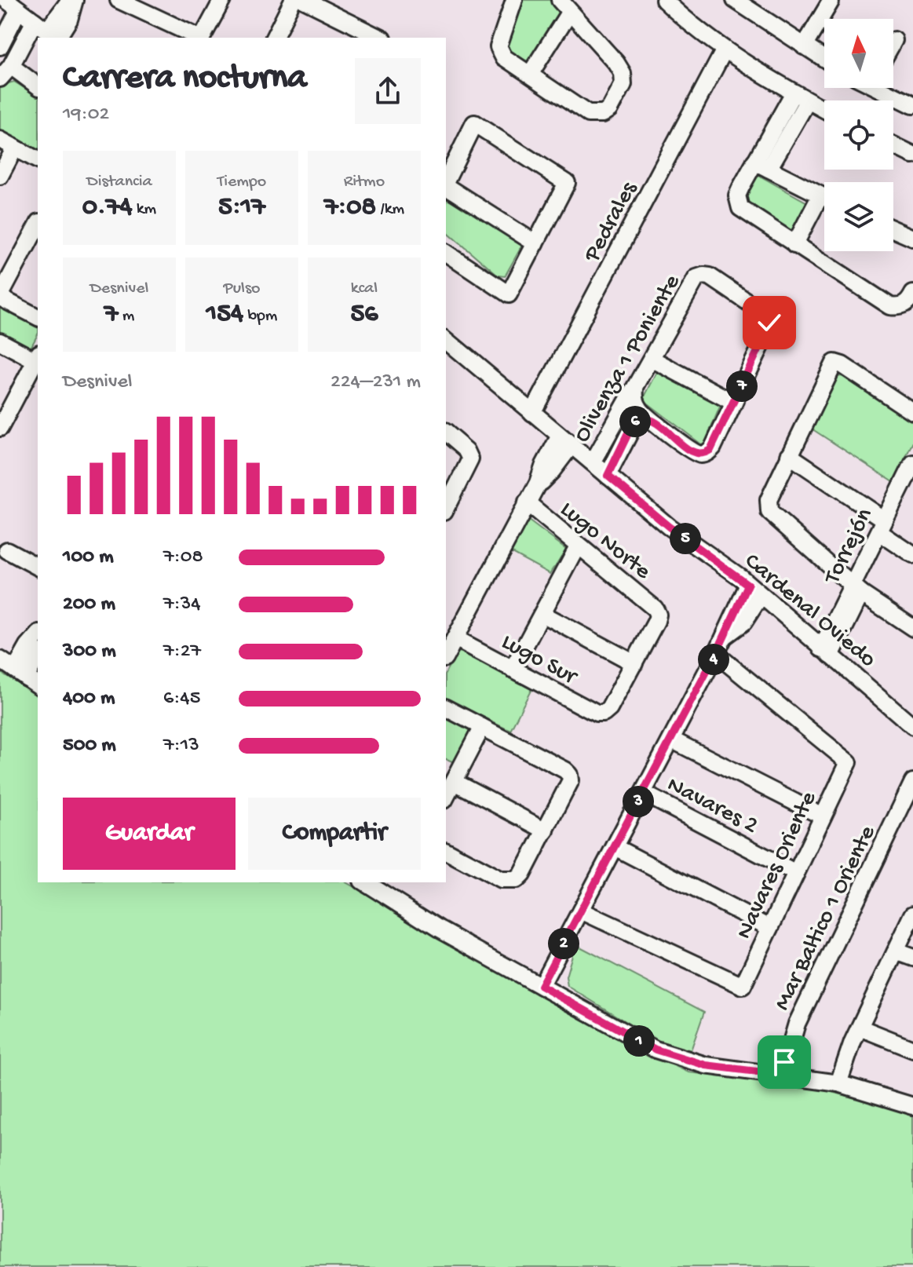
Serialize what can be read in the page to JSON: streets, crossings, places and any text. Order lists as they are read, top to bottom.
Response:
{
  "streets": {
    "street": [
      "Pedrales",
      "Olivenza 1 Poniente",
      "Lugo Norte",
      "Torrejón",
      "Cardenal Oviedo",
      "Lugo Sur",
      "Navares 2",
      "Navares Oriente",
      "Mar Baltico 1 Oriente"
    ]
  },
  "crossings": [
    ["Pedrales", "Cardenal Oviedo"],
    ["Olivenza 1 Poniente", "Cardenal Oviedo"],
    ["Lugo Norte", "Lugo Sur"],
    ["Torrejón", "Cardenal Oviedo"],
    ["Navares 2", "Navares Oriente"]
  ],
  "north": "top",
  "page": {
    "heading": ["Carrera nocturna", "19:02"],
    "stats": [
      ["Distancia", "0.74 km"],
      ["Tiempo", "5:17"],
      ["Ritmo", "7:08 /km"],
      ["Desnivel", "7 m"],
      ["Pulso", "154 bpm"],
      ["kcal", "56"]
    ],
    "chart": ["Desnivel", "224–231 m"],
    "pins": [
      "7",
      "6",
      "5",
      "4",
      "3",
      "2",
      "1"
    ],
    "list": [
      {
        "name": "100 m",
        "note": "7:08"
      },
      {
        "name": "200 m",
        "note": "7:34"
      },
      {
        "name": "300 m",
        "note": "7:27"
      },
      {
        "name": "400 m",
        "note": "6:45"
      },
      {
        "name": "500 m",
        "note": "7:13"
      }
    ],
    "buttons": ["Guardar", "Compartir"]
  }
}
